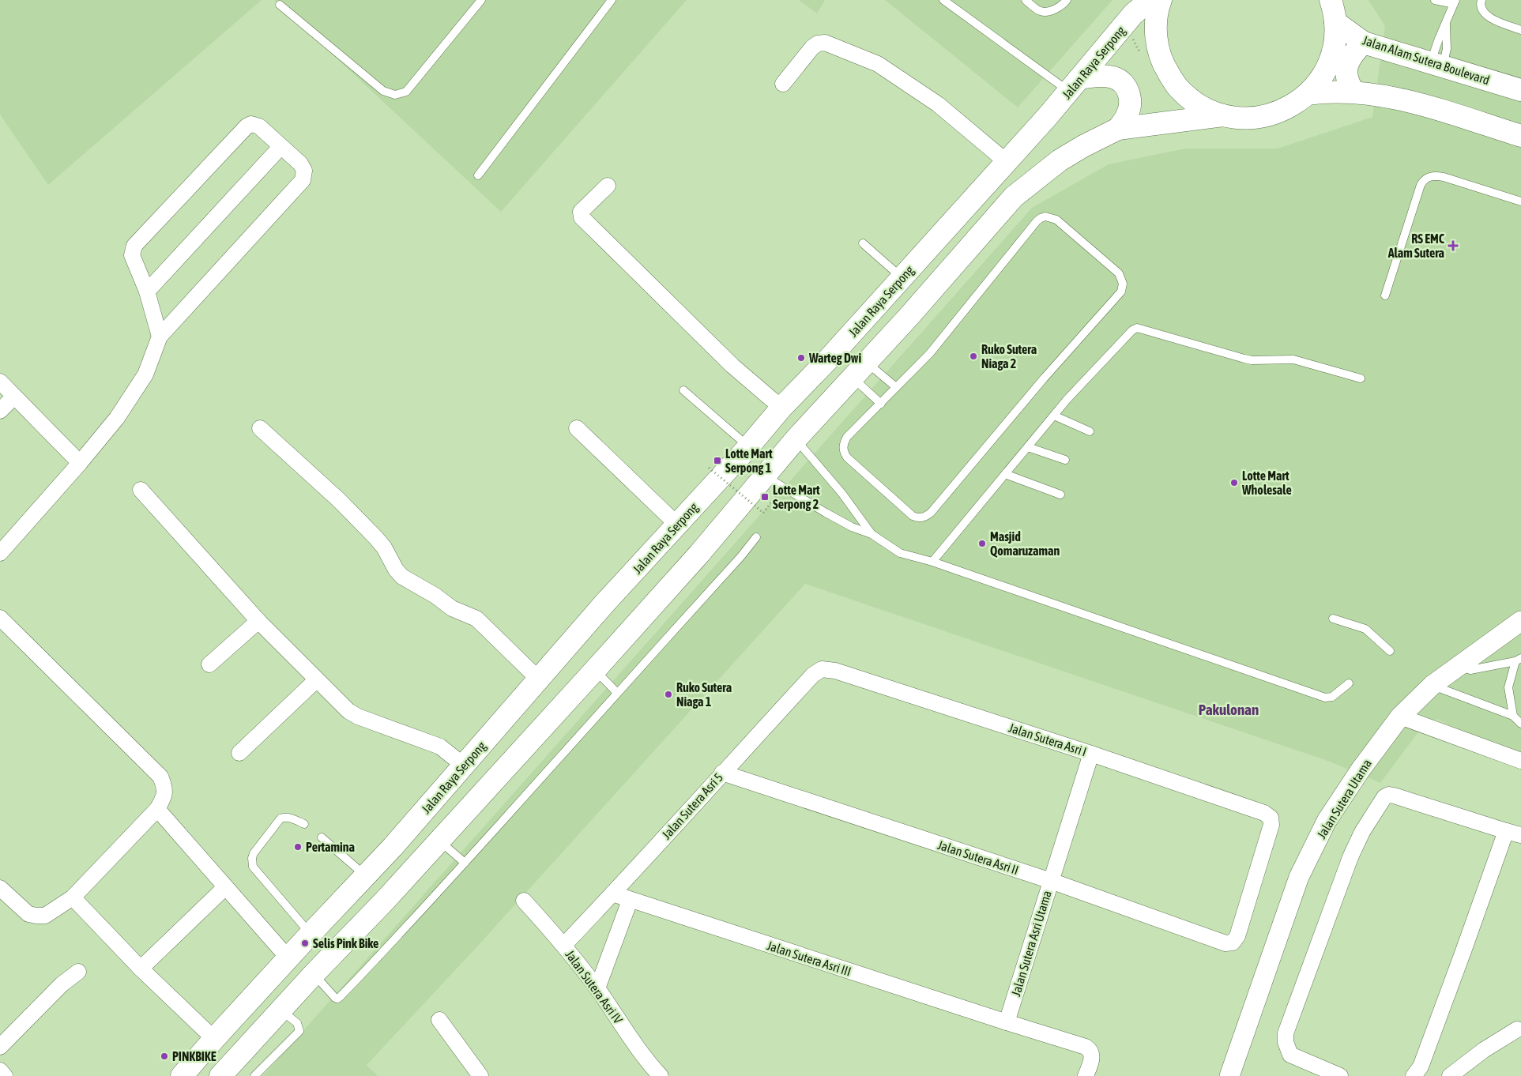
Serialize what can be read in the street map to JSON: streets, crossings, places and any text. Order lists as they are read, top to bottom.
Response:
{
  "streets": {
    "main road": ["Jalan Alam Sutera Boulevard", "Jalan Raya Serpong"],
    "street": [
      "Jalan Sutera Asri I",
      "Jalan Sutera Utama",
      "Jalan Sutera Asri 5",
      "Jalan Sutera Asri II",
      "Jalan Sutera Asri Utama",
      "Jalan Sutera Asri III",
      "Jalan Sutera Asri IV"
    ]
  },
  "crossings": [
    ["Jalan Sutera Asri I", "Jalan Sutera Asri 5"],
    ["Jalan Sutera Asri I", "Jalan Sutera Asri II"],
    ["Jalan Sutera Asri I", "Jalan Sutera Asri Utama"],
    ["Jalan Sutera Asri 5", "Jalan Sutera Asri II"],
    ["Jalan Sutera Asri 5", "Jalan Sutera Asri III"],
    ["Jalan Sutera Asri 5", "Jalan Sutera Asri IV"],
    ["Jalan Sutera Asri II", "Jalan Sutera Asri Utama"],
    ["Jalan Sutera Asri Utama", "Jalan Sutera Asri III"]
  ],
  "districts": ["Pakulonan"],
  "places": {
    "health": ["RS EMC Alam Sutera"],
    "other": [
      "Ruko Sutera Niaga 2",
      "Warteg Dwi",
      "Lotte Mart Wholesale",
      "Masjid Qomaruzaman",
      "Ruko Sutera Niaga 1",
      "Pertamina",
      "Selis Pink Bike",
      "PINKBIKE"
    ],
    "transit": ["Lotte Mart Serpong 1", "Lotte Mart Serpong 2"]
  }
}
